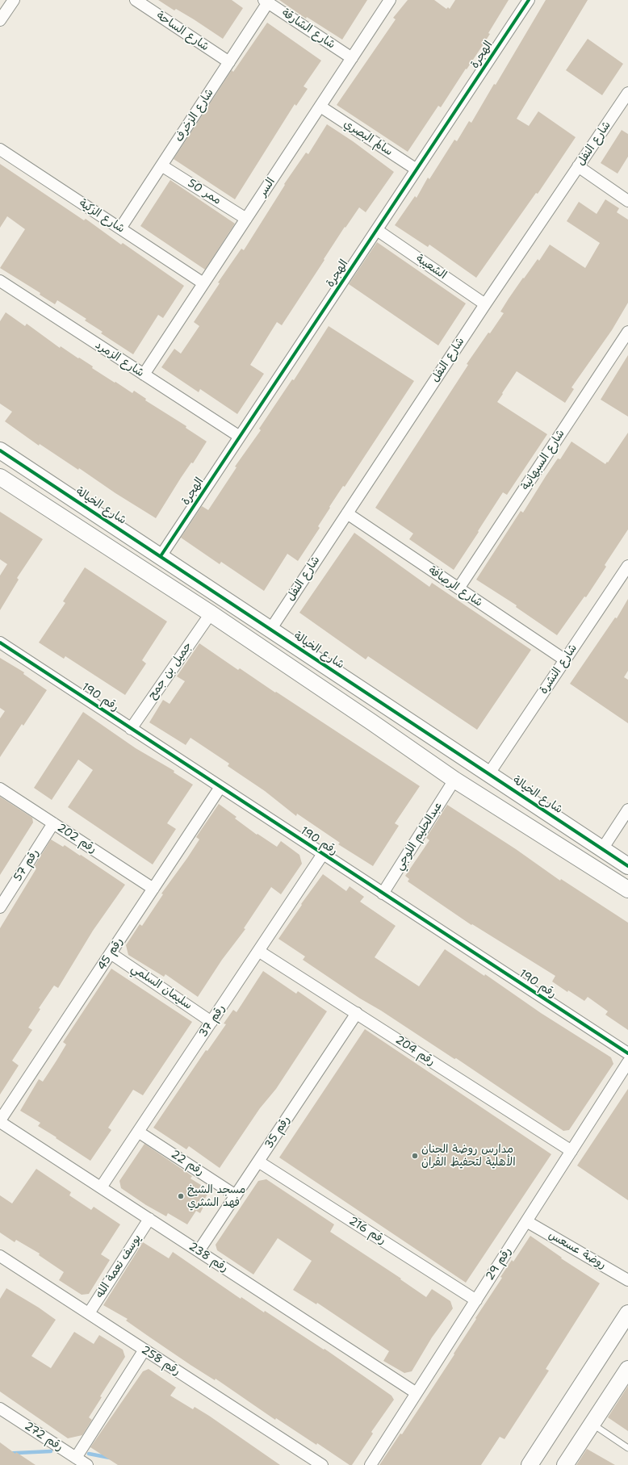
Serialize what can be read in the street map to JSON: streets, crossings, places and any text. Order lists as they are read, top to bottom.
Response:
{
  "streets": {
    "street": [
      "شارع الشارقة",
      "شارع الساحة",
      "الهجرة",
      "شارع الزخرف",
      "سالم البصري",
      "شارع النفل",
      "السر",
      "ممر 50",
      "شارع الزكية",
      "الشعيبة",
      "شارع الزمرد",
      "شارع السبهانية",
      "شارع الخيالة",
      "شارع الرصافة",
      "شارع النشرة",
      "جميل بن جمح",
      "رقم 190",
      "عبدالحليم اللوجي",
      "رقم 202",
      "رقم 57",
      "رقم 45",
      "سليمان السلمي",
      "رقم 37",
      "رقم 204",
      "رقم 35",
      "رقم 22",
      "رقم 216",
      "روضة عسعس",
      "رقم 238",
      "رقم 29",
      "يوسف نعمة الله",
      "رقم 258",
      "رقم 272"
    ]
  },
  "crossings": [
    ["شارع الشارقة", "شارع الزخرف"],
    ["شارع الشارقة", "السر"],
    ["شارع الساحة", "شارع الزخرف"],
    ["الهجرة", "سالم البصري"],
    ["الهجرة", "الشعيبة"],
    ["الهجرة", "شارع الزمرد"],
    ["الهجرة", "شارع الخيالة"],
    ["شارع الزخرف", "ممر 50"],
    ["شارع الزخرف", "شارع الزكية"],
    ["سالم البصري", "السر"],
    ["شارع النفل", "الشعيبة"],
    ["شارع النفل", "شارع الخيالة"],
    ["شارع النفل", "شارع الرصافة"],
    ["السر", "ممر 50"],
    ["السر", "شارع الزكية"],
    ["السر", "شارع الزمرد"],
    ["شارع السبهانية", "شارع الرصافة"],
    ["شارع الخيالة", "شارع النشرة"],
    ["شارع الرصافة", "شارع النشرة"],
    ["جميل بن جمح", "رقم 190"],
    ["رقم 190", "عبدالحليم اللوجي"],
    ["رقم 190", "رقم 45"],
    ["رقم 190", "رقم 37"],
    ["رقم 202", "رقم 57"],
    ["رقم 202", "رقم 45"],
    ["رقم 45", "سليمان السلمي"],
    ["رقم 45", "رقم 238"],
    ["سليمان السلمي", "رقم 37"],
    ["رقم 37", "رقم 204"],
    ["رقم 37", "رقم 22"],
    ["رقم 37", "رقم 238"],
    ["رقم 204", "رقم 35"],
    ["رقم 204", "رقم 29"],
    ["رقم 35", "رقم 22"],
    ["رقم 35", "رقم 216"],
    ["رقم 35", "رقم 238"],
    ["رقم 216", "رقم 29"],
    ["روضة عسعس", "رقم 29"],
    ["رقم 238", "رقم 29"],
    ["رقم 238", "يوسف نعمة الله"],
    ["يوسف نعمة الله", "رقم 258"]
  ],
  "places": ["مدارس روضة الجنان الأهلية لتحفيظ القران", "مسجد الشيخ فهد الشثري"]
}
